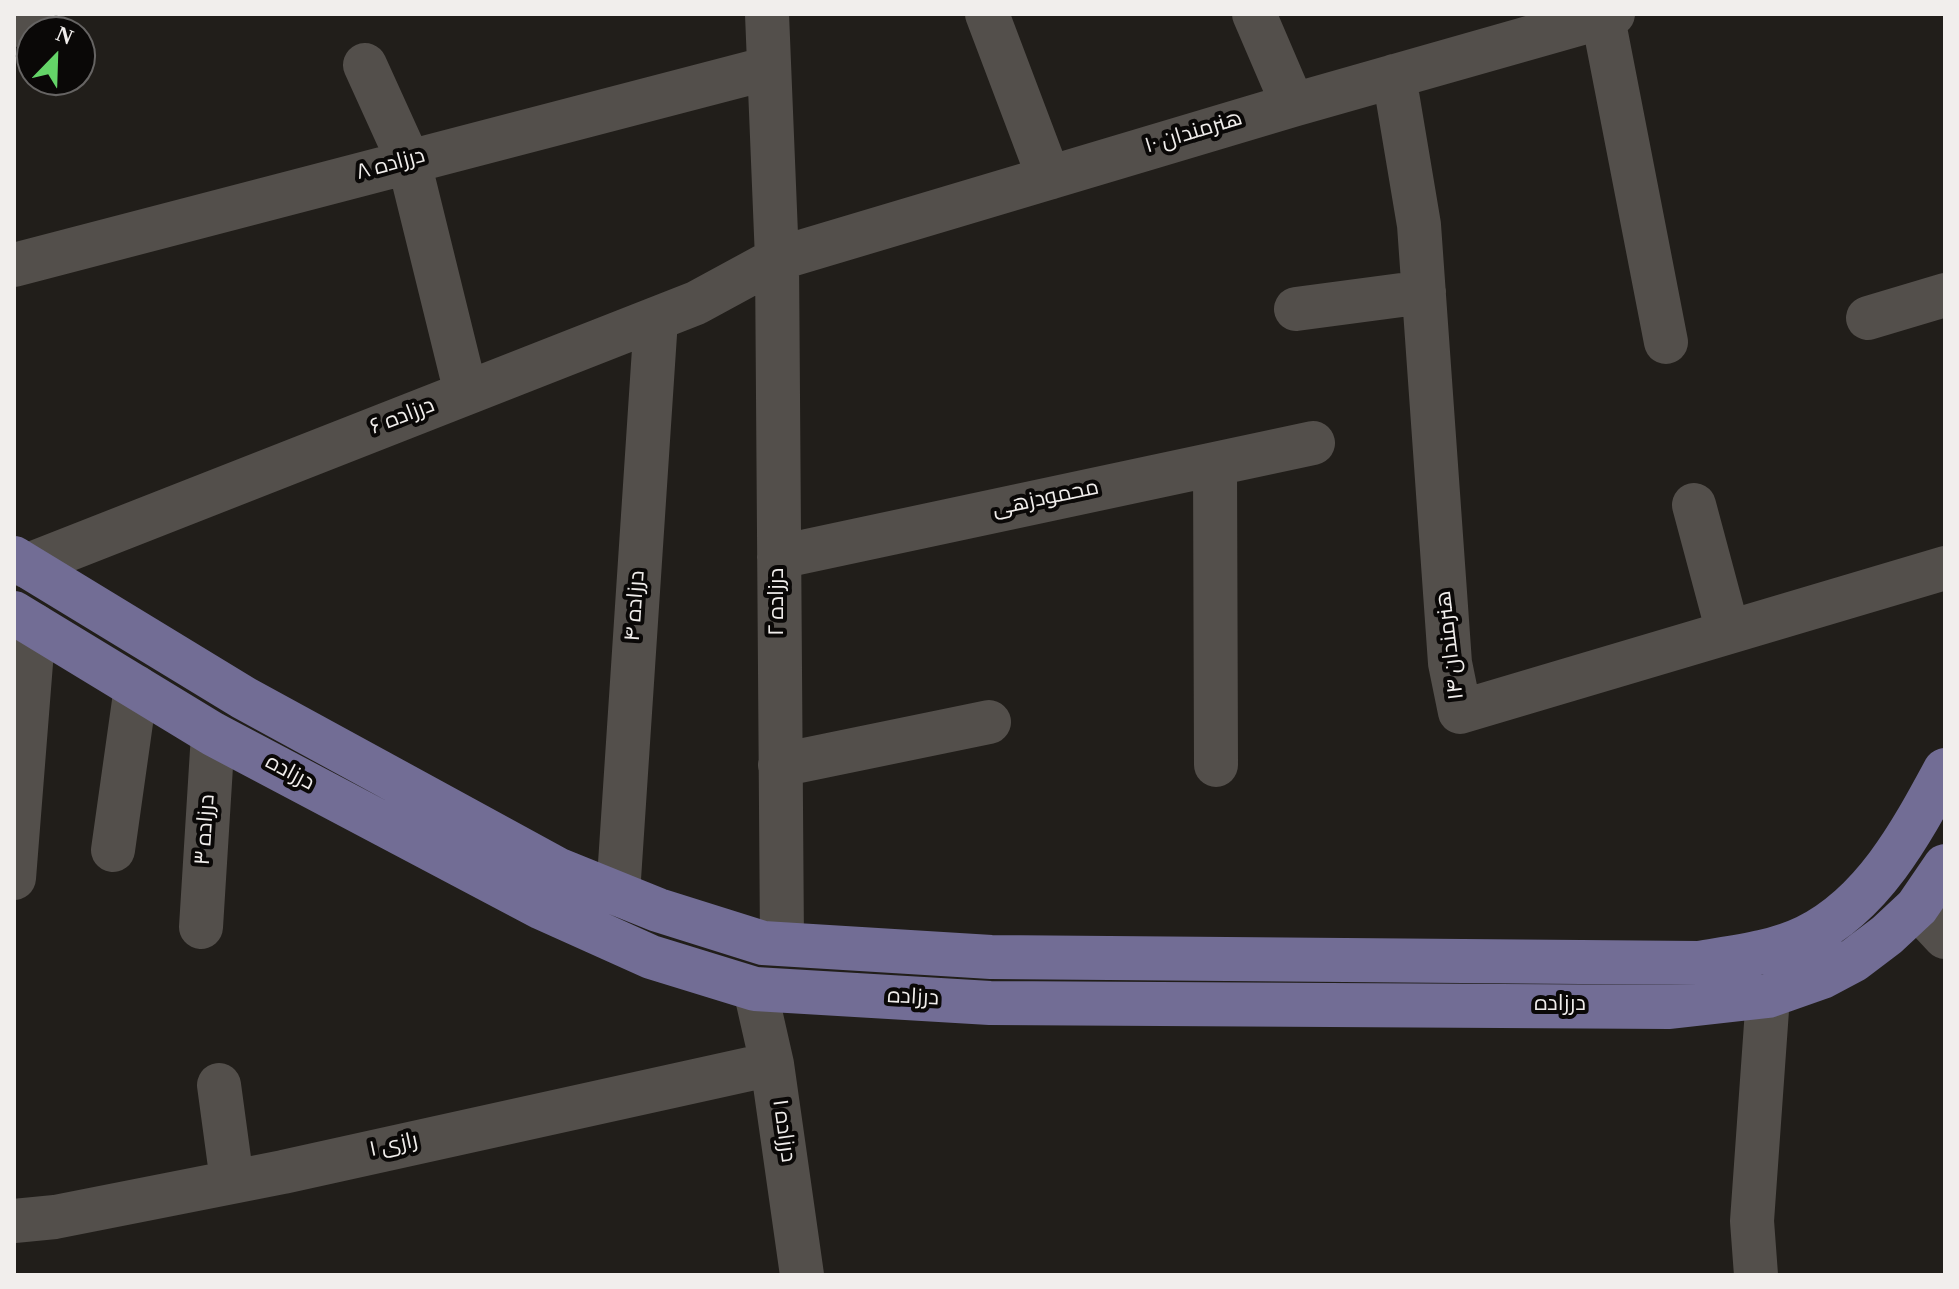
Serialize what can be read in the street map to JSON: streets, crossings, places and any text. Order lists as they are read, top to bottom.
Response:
{
  "streets": {
    "main road": ["درزاده"],
    "street": [
      "هنرمندان ۱۰",
      "درزاده ۸",
      "درزاده ۶",
      "محمودزهی",
      "درزاده ۲",
      "درزاده ۴",
      "هنرمندان ۱۴",
      "درزاده ۳",
      "درزاده ۱",
      "رازی ۱"
    ]
  },
  "crossings": [
    ["هنرمندان ۱۰", "درزاده ۶"],
    ["هنرمندان ۱۰", "درزاده ۲"],
    ["هنرمندان ۱۰", "هنرمندان ۱۴"],
    ["درزاده ۸", "درزاده ۲"],
    ["درزاده ۶", "درزاده ۲"],
    ["درزاده ۶", "درزاده ۴"],
    ["درزاده ۶", "درزاده"],
    ["محمودزهی", "درزاده ۲"],
    ["درزاده ۲", "درزاده"],
    ["درزاده ۴", "درزاده"],
    ["درزاده", "درزاده ۳"],
    ["درزاده", "درزاده ۱"],
    ["درزاده ۱", "رازی ۱"]
  ],
  "north": "top right"
}
